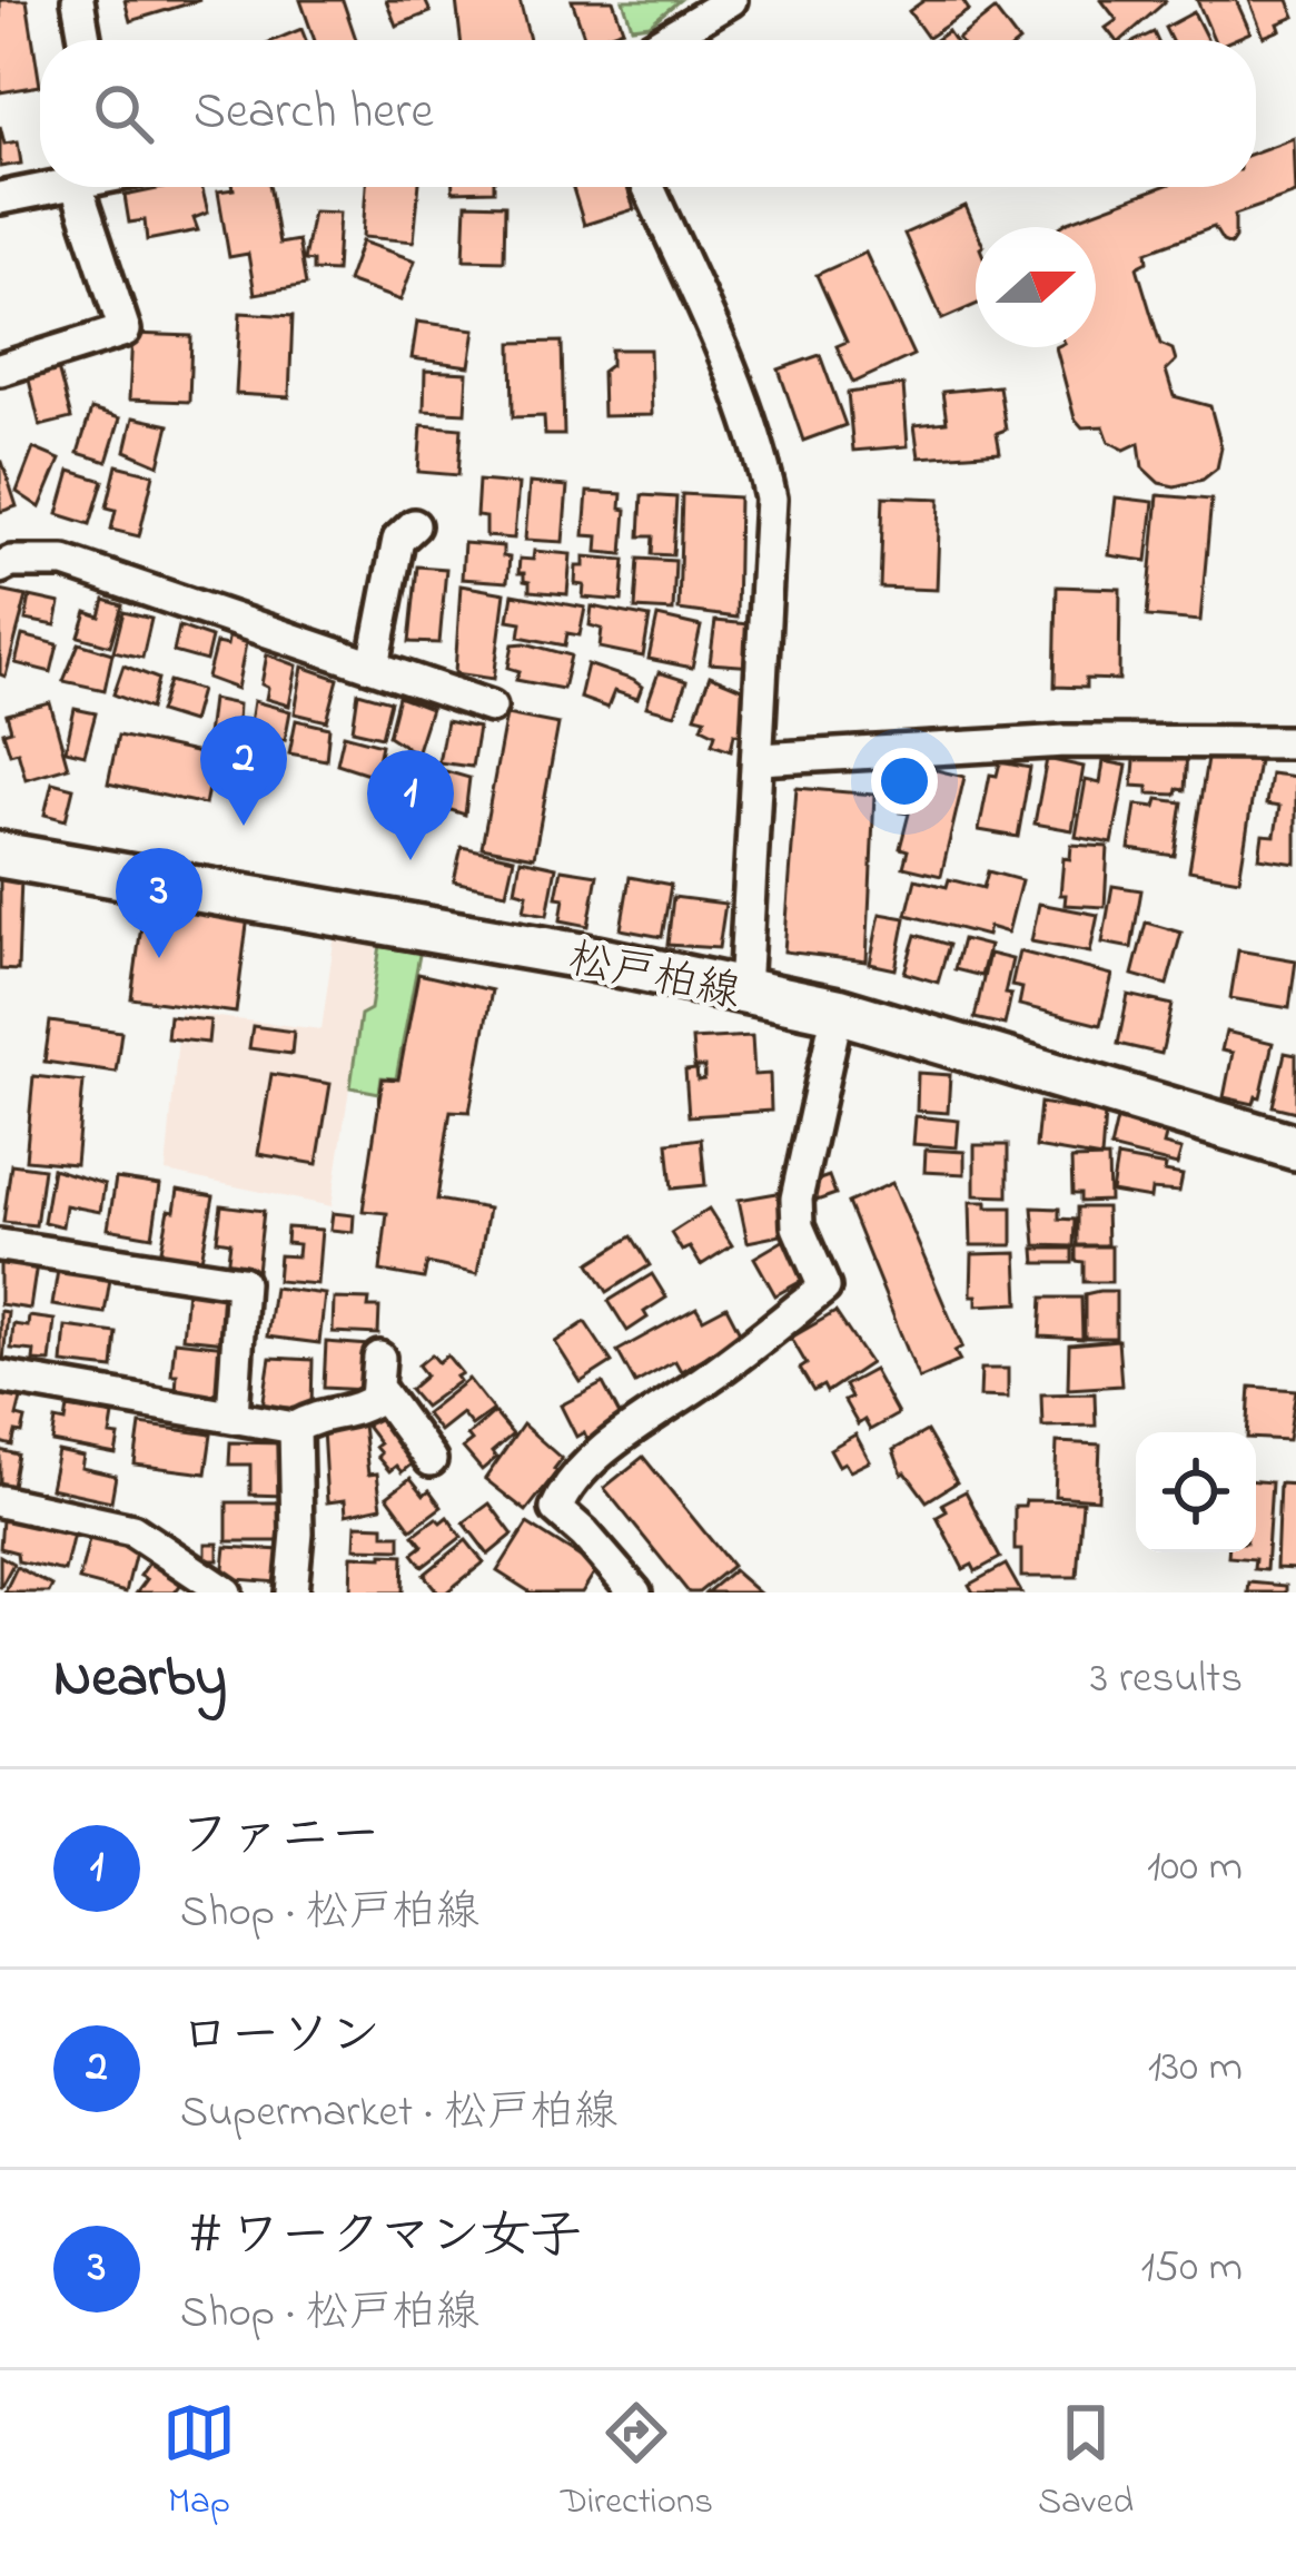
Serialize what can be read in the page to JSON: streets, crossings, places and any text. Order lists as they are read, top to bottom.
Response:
{
  "streets": {
    "main road": ["松戸柏線"]
  },
  "north": "right",
  "page": {
    "search": "Search here",
    "pins": ["2", "1", "3"],
    "heading": ["Nearby", "3 results"],
    "list": [
      {
        "mark": "1",
        "name": "ファニー",
        "note": "Shop · 松戸柏線",
        "value": "100 m"
      },
      {
        "mark": "2",
        "name": "ローソン",
        "note": "Supermarket · 松戸柏線",
        "value": "130 m"
      },
      {
        "mark": "3",
        "name": "＃ワークマン女子",
        "note": "Shop · 松戸柏線",
        "value": "150 m"
      }
    ],
    "nav": ["Map", "Directions", "Saved"]
  }
}
